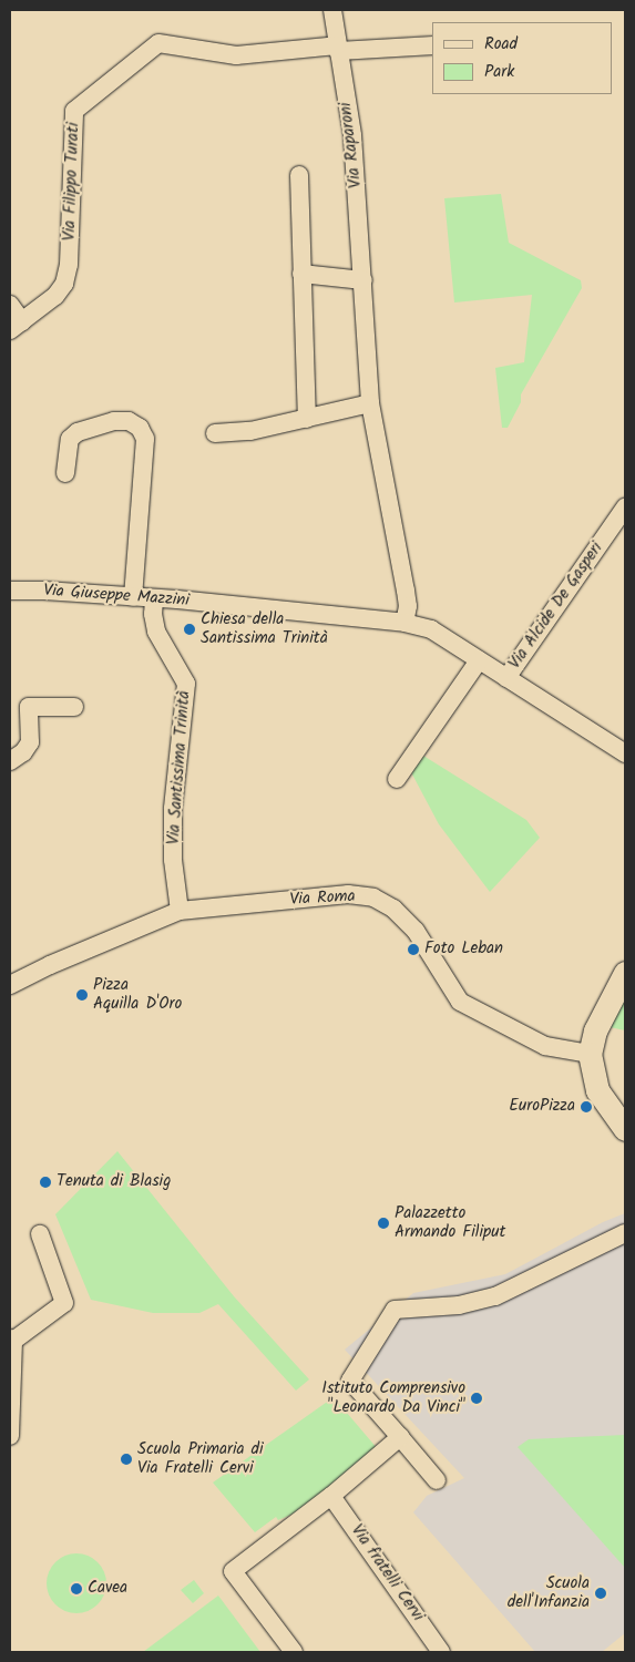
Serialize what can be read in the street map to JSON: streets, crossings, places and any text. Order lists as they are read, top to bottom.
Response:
{
  "streets": {
    "street": [
      "Via Raparoni",
      "Via Filippo Turati",
      "Via Giuseppe Mazzini",
      "Via Alcide De Gasperi",
      "Via Santissima Trinità",
      "Via Roma",
      "Via fratelli Cervi"
    ]
  },
  "crossings": [
    ["Via Raparoni", "Via Filippo Turati"],
    ["Via Raparoni", "Via Giuseppe Mazzini"],
    ["Via Giuseppe Mazzini", "Via Alcide De Gasperi"],
    ["Via Giuseppe Mazzini", "Via Santissima Trinità"],
    ["Via Santissima Trinità", "Via Roma"]
  ],
  "places": [
    "Chiesa della Santissima Trinità",
    "Foto Leban",
    "Pizza Aquilla D'Oro",
    "EuroPizza",
    "Tenuta di Blasig",
    "Palazzetto Armando Filiput",
    "Istituto Comprensivo \"Leonardo Da Vinci\"",
    "Scuola Primaria di Via Fratelli Cervi",
    "Cavea",
    "Scuola dell'Infanzia"
  ],
  "legend": ["Road", "Park"]
}
